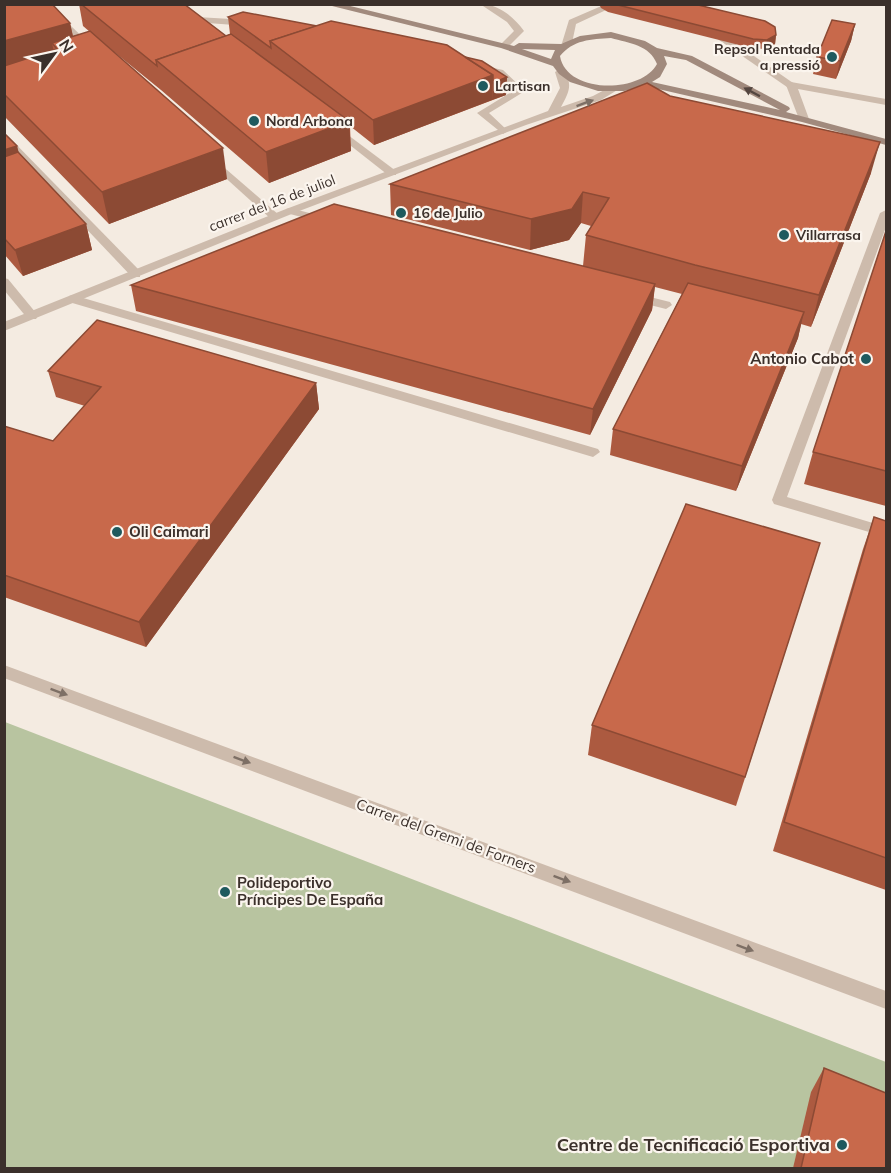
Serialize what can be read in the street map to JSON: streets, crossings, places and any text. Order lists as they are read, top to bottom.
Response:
{
  "streets": {
    "street": ["carrer del 16 de juliol", "Carrer del Gremi de Forners"]
  },
  "one_way": ["Carrer del Gremi de Forners"],
  "places": [
    "Repsol Rentada a pressió",
    "Lartisan",
    "Nord Arbona",
    "16 de Julio",
    "Villarrasa",
    "Antonio Cabot",
    "Oli Caimari",
    "Polideportivo Príncipes De España",
    "Centre de Tecnificació Esportiva"
  ],
  "north": "top right"
}
